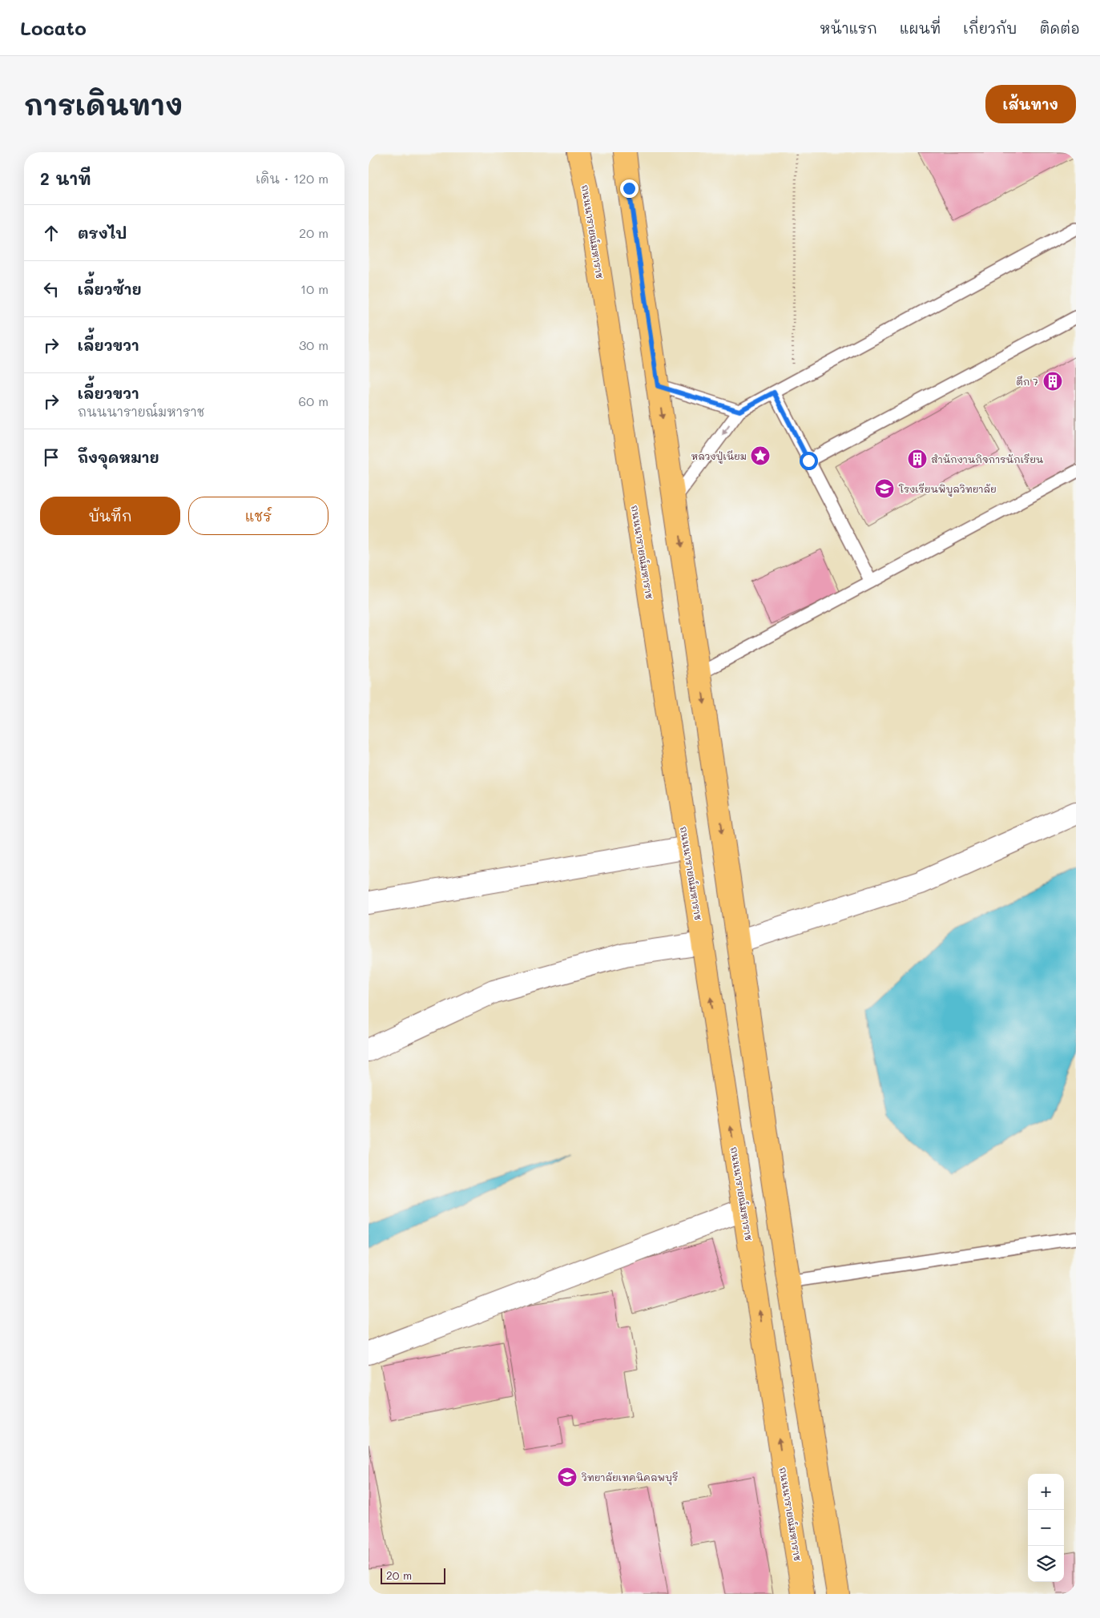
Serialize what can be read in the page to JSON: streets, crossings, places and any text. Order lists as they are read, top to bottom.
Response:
{
  "streets": {
    "main road": ["ถนนนารายณ์มหาราช"]
  },
  "places": {
    "building": ["ตึก 7", "สำนักงานกิจการนักเรียน"],
    "place": ["หลวงปู่เนียม"],
    "school or university": ["โรงเรียนพิบูลวิทยาลัย", "วิทยาลัยเทคนิคลพบุรี"]
  },
  "scale_bar": "20 m",
  "page": {
    "header": "Locato",
    "nav": [
      "หน้าแรก",
      "แผนที่",
      "เกี่ยวกับ",
      "ติดต่อ"
    ],
    "buttons": [
      "เส้นทาง",
      ["บันทึก", "แชร์"]
    ],
    "title": "การเดินทาง",
    "heading": ["2 นาที", "เดิน · 120 m"],
    "list": [
      ["ตรงไป", "20 m"],
      ["เลี้ยวซ้าย", "10 m"],
      ["เลี้ยวขวา", "30 m"],
      ["เลี้ยวขวา", "ถนนนารายณ์มหาราช", "60 m"],
      "ถึงจุดหมาย"
    ],
    "map_buttons": ["+", "−"],
    "scale": "20 m"
  }
}
